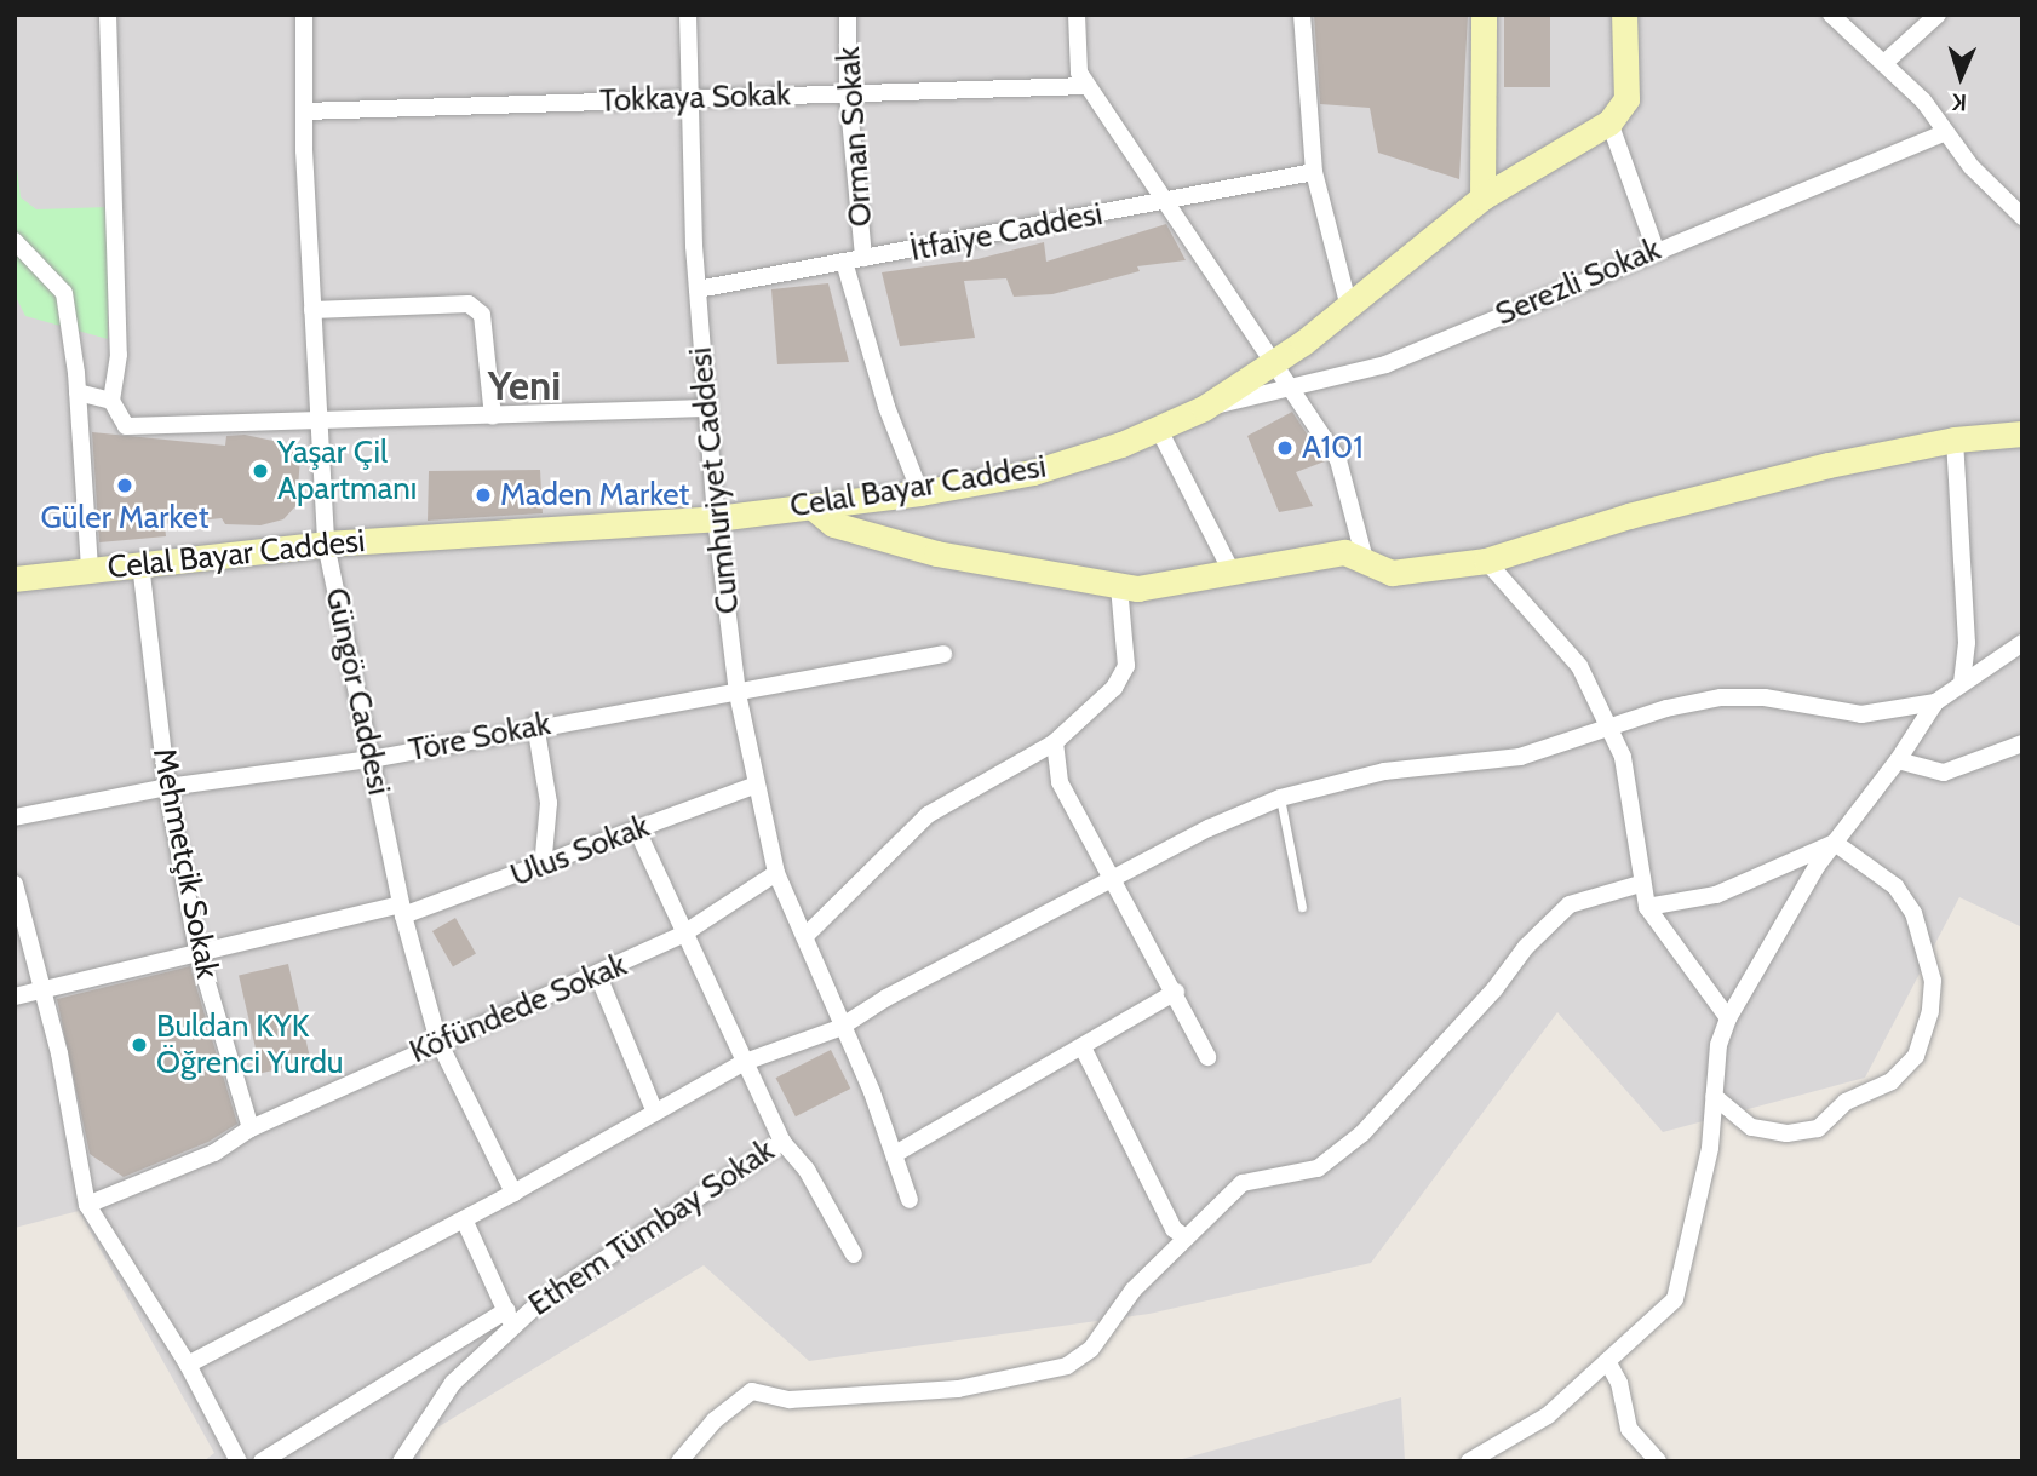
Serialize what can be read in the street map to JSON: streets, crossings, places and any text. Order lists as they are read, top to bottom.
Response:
{
  "streets": {
    "street": [
      "Tokkaya Sokak",
      "Orman Sokak",
      "İtfaiye Caddesi",
      "Serezli Sokak",
      "Cumhuriyet Caddesi",
      "Celal Bayar Caddesi",
      "Güngör Caddesi",
      "Töre Sokak",
      "Ulus Sokak",
      "Mehmetçik Sokak",
      "Köfündede Sokak",
      "Ethem Tümbay Sokak"
    ]
  },
  "crossings": [
    ["Tokkaya Sokak", "Orman Sokak"],
    ["Tokkaya Sokak", "Cumhuriyet Caddesi"],
    ["Tokkaya Sokak", "Güngör Caddesi"],
    ["Orman Sokak", "İtfaiye Caddesi"],
    ["Orman Sokak", "Celal Bayar Caddesi"],
    ["İtfaiye Caddesi", "Cumhuriyet Caddesi"],
    ["Serezli Sokak", "Celal Bayar Caddesi"],
    ["Cumhuriyet Caddesi", "Celal Bayar Caddesi"],
    ["Cumhuriyet Caddesi", "Töre Sokak"],
    ["Cumhuriyet Caddesi", "Ulus Sokak"],
    ["Cumhuriyet Caddesi", "Köfündede Sokak"],
    ["Celal Bayar Caddesi", "Güngör Caddesi"],
    ["Celal Bayar Caddesi", "Mehmetçik Sokak"],
    ["Güngör Caddesi", "Töre Sokak"],
    ["Güngör Caddesi", "Ulus Sokak"],
    ["Güngör Caddesi", "Köfündede Sokak"],
    ["Töre Sokak", "Mehmetçik Sokak"],
    ["Ulus Sokak", "Mehmetçik Sokak"],
    ["Ulus Sokak", "Ethem Tümbay Sokak"],
    ["Mehmetçik Sokak", "Köfündede Sokak"],
    ["Köfündede Sokak", "Ethem Tümbay Sokak"]
  ],
  "districts": ["Yeni"],
  "places": [
    "A101",
    "Yaşar Çil Apartmanı",
    "Güler Market",
    "Maden Market",
    "Buldan KYK Öğrenci Yurdu"
  ],
  "north": "bottom"
}
